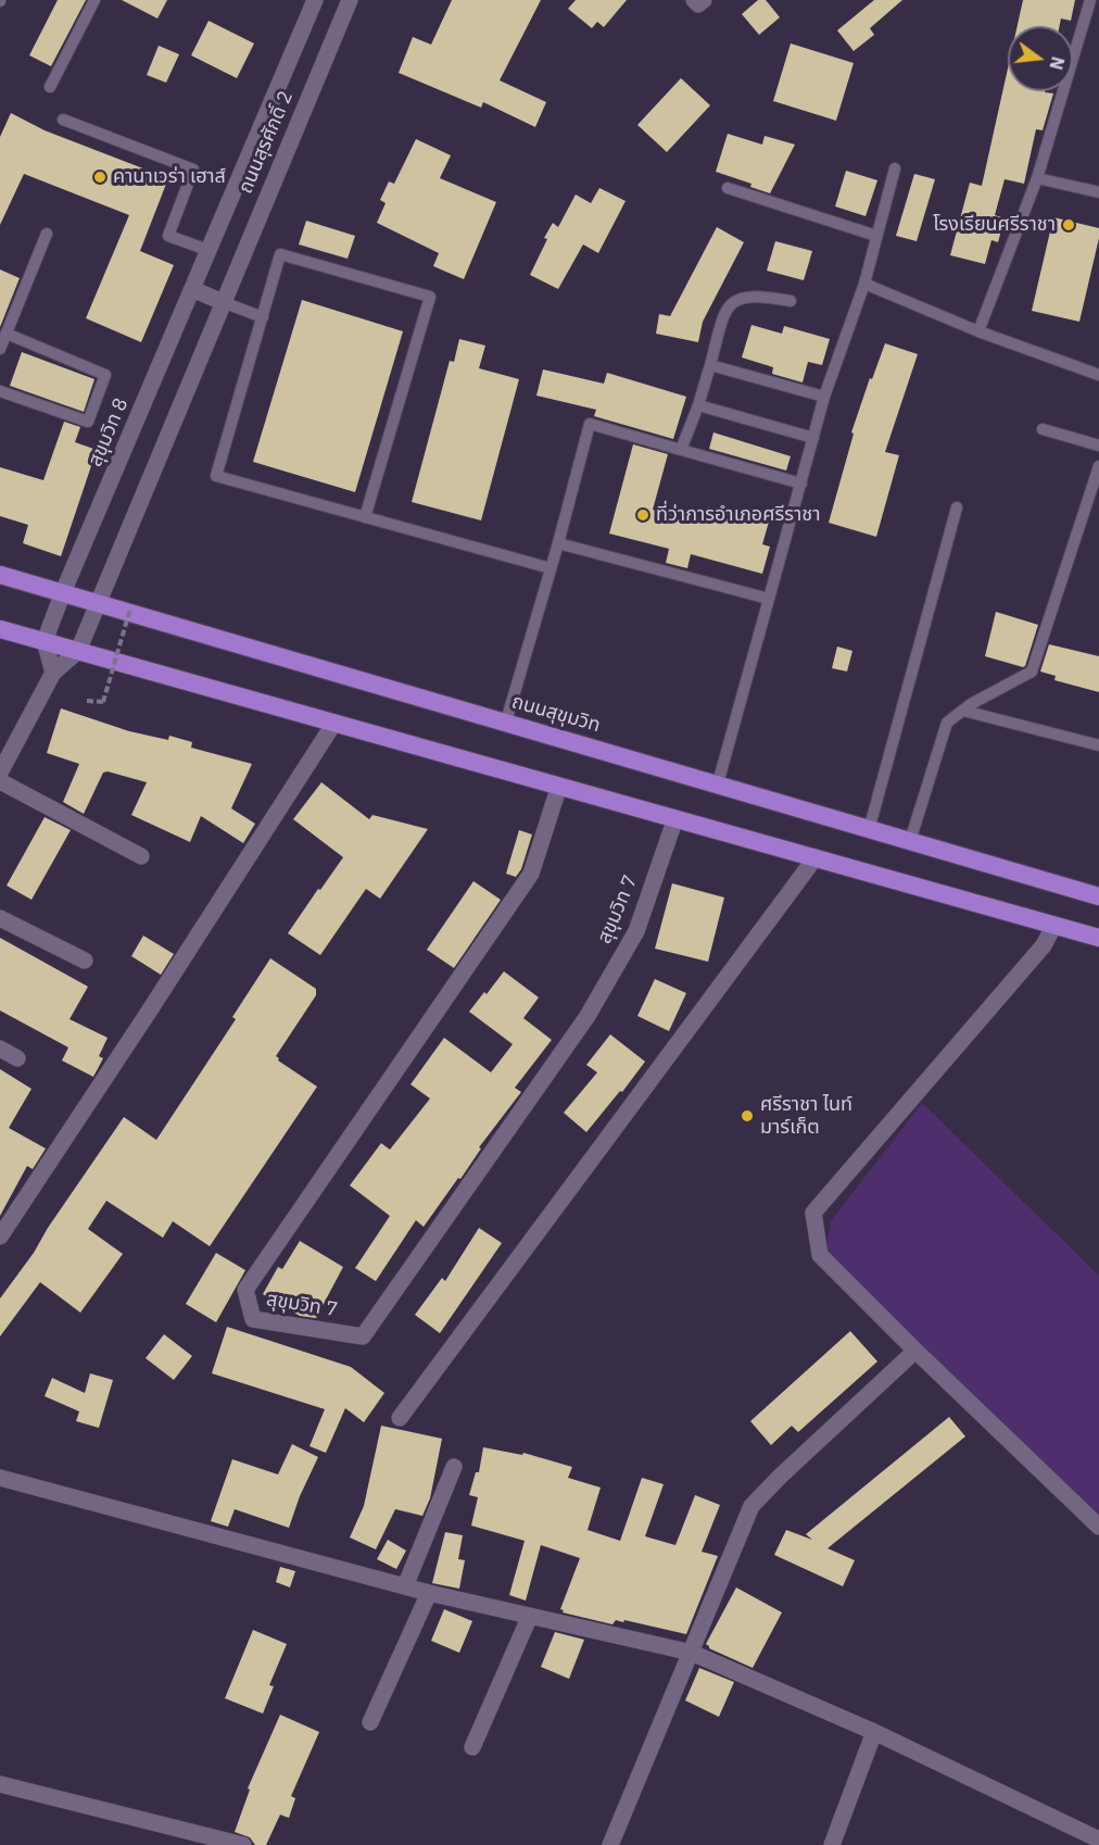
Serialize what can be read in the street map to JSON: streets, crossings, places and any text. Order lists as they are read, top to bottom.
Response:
{
  "streets": {
    "highway": ["ถนนสุขุมวิท"],
    "street": ["ถนนสุรศักดิ์ 2", "สุขุมวิท 8", "สุขุมวิท 7"]
  },
  "crossings": [
    ["ถนนสุรศักดิ์ 2", "สุขุมวิท 8"],
    ["สุขุมวิท 8", "ถนนสุขุมวิท"]
  ],
  "places": [
    "คานาเวร่า เฮาส์",
    "โรงเรียนศรีราชา",
    "ที่ว่าการอำเภอศรีราชา",
    "ศรีราชา ไนท์ มาร์เก็ต"
  ],
  "north": "right"
}
